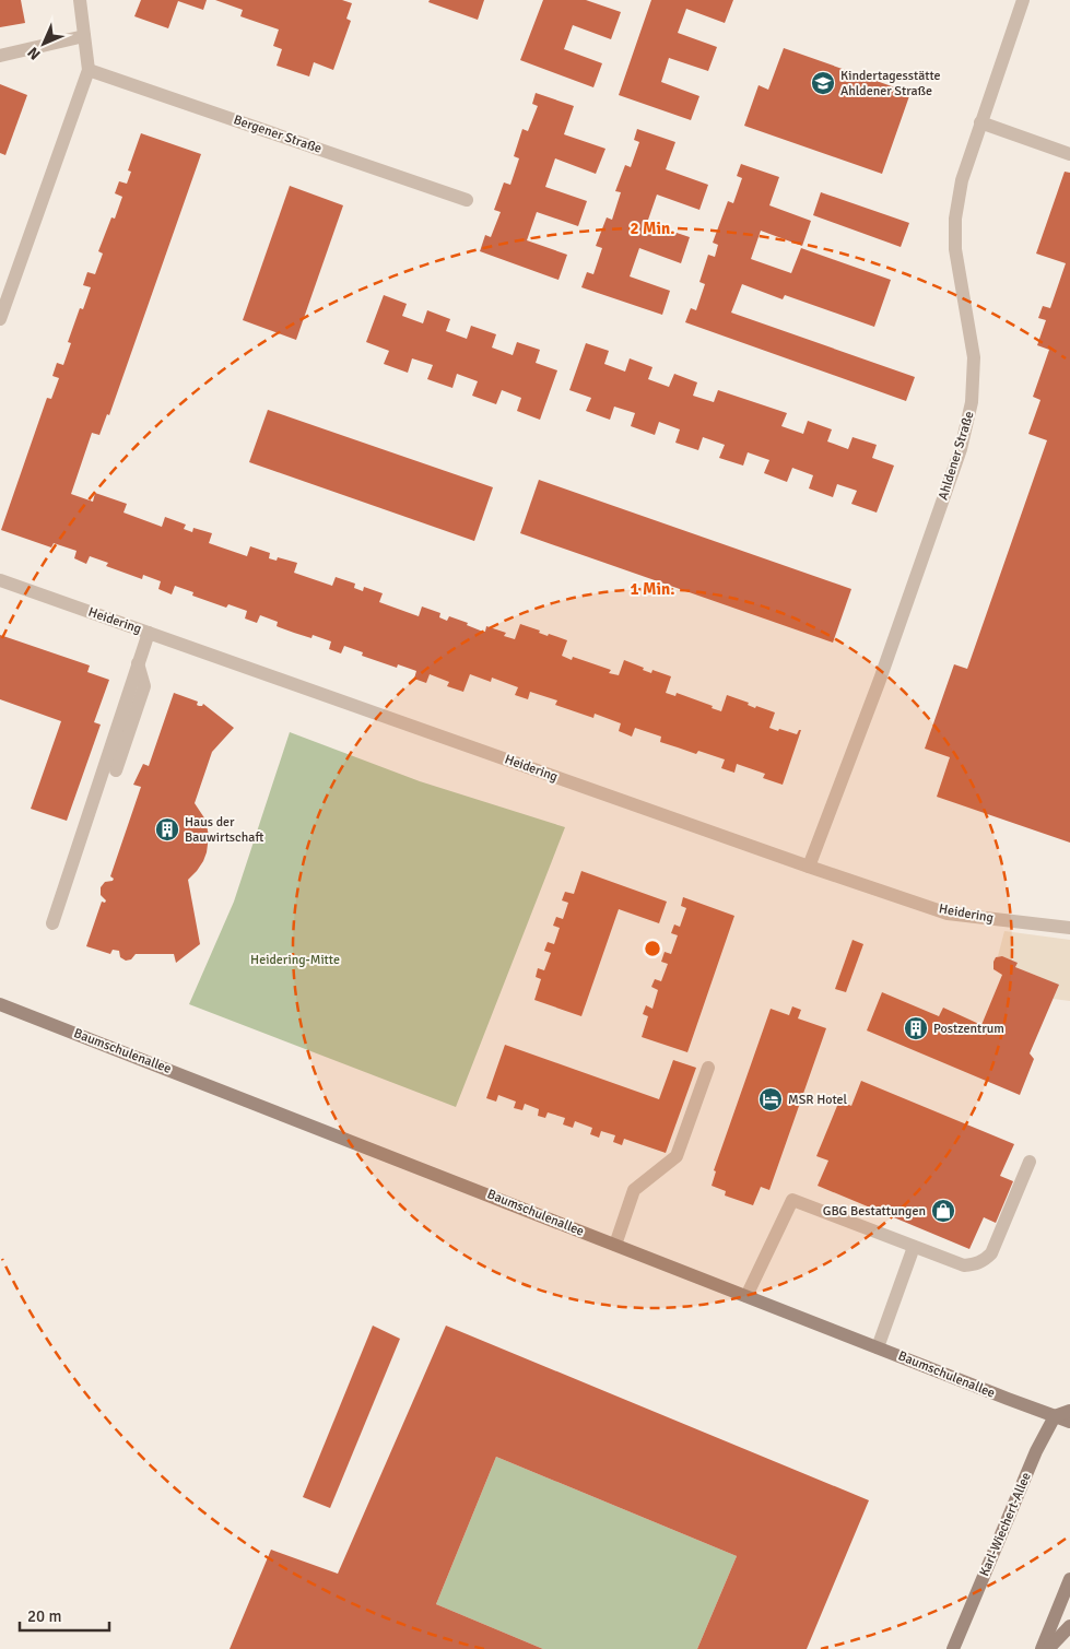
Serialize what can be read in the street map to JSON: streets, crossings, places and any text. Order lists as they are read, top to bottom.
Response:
{
  "streets": {
    "main road": ["Baumschulenallee", "Karl-Wiechert-Allee"],
    "street": ["Bergener Straße", "Ahldener Straße", "Heidering"]
  },
  "crossings": [
    ["Ahldener Straße", "Heidering"],
    ["Baumschulenallee", "Karl-Wiechert-Allee"]
  ],
  "parks": ["Heidering-Mitte"],
  "places": {
    "school or university": ["Kindertagesstätte Ahldener Straße"],
    "building": ["Haus der Bauwirtschaft", "Postzentrum"],
    "hotel": ["MSR Hotel"],
    "shop": ["GBG Bestattungen"]
  },
  "scale_bar": "20 m",
  "north": "bottom left",
  "rings": ["2 Min.", "1 Min."]
}
